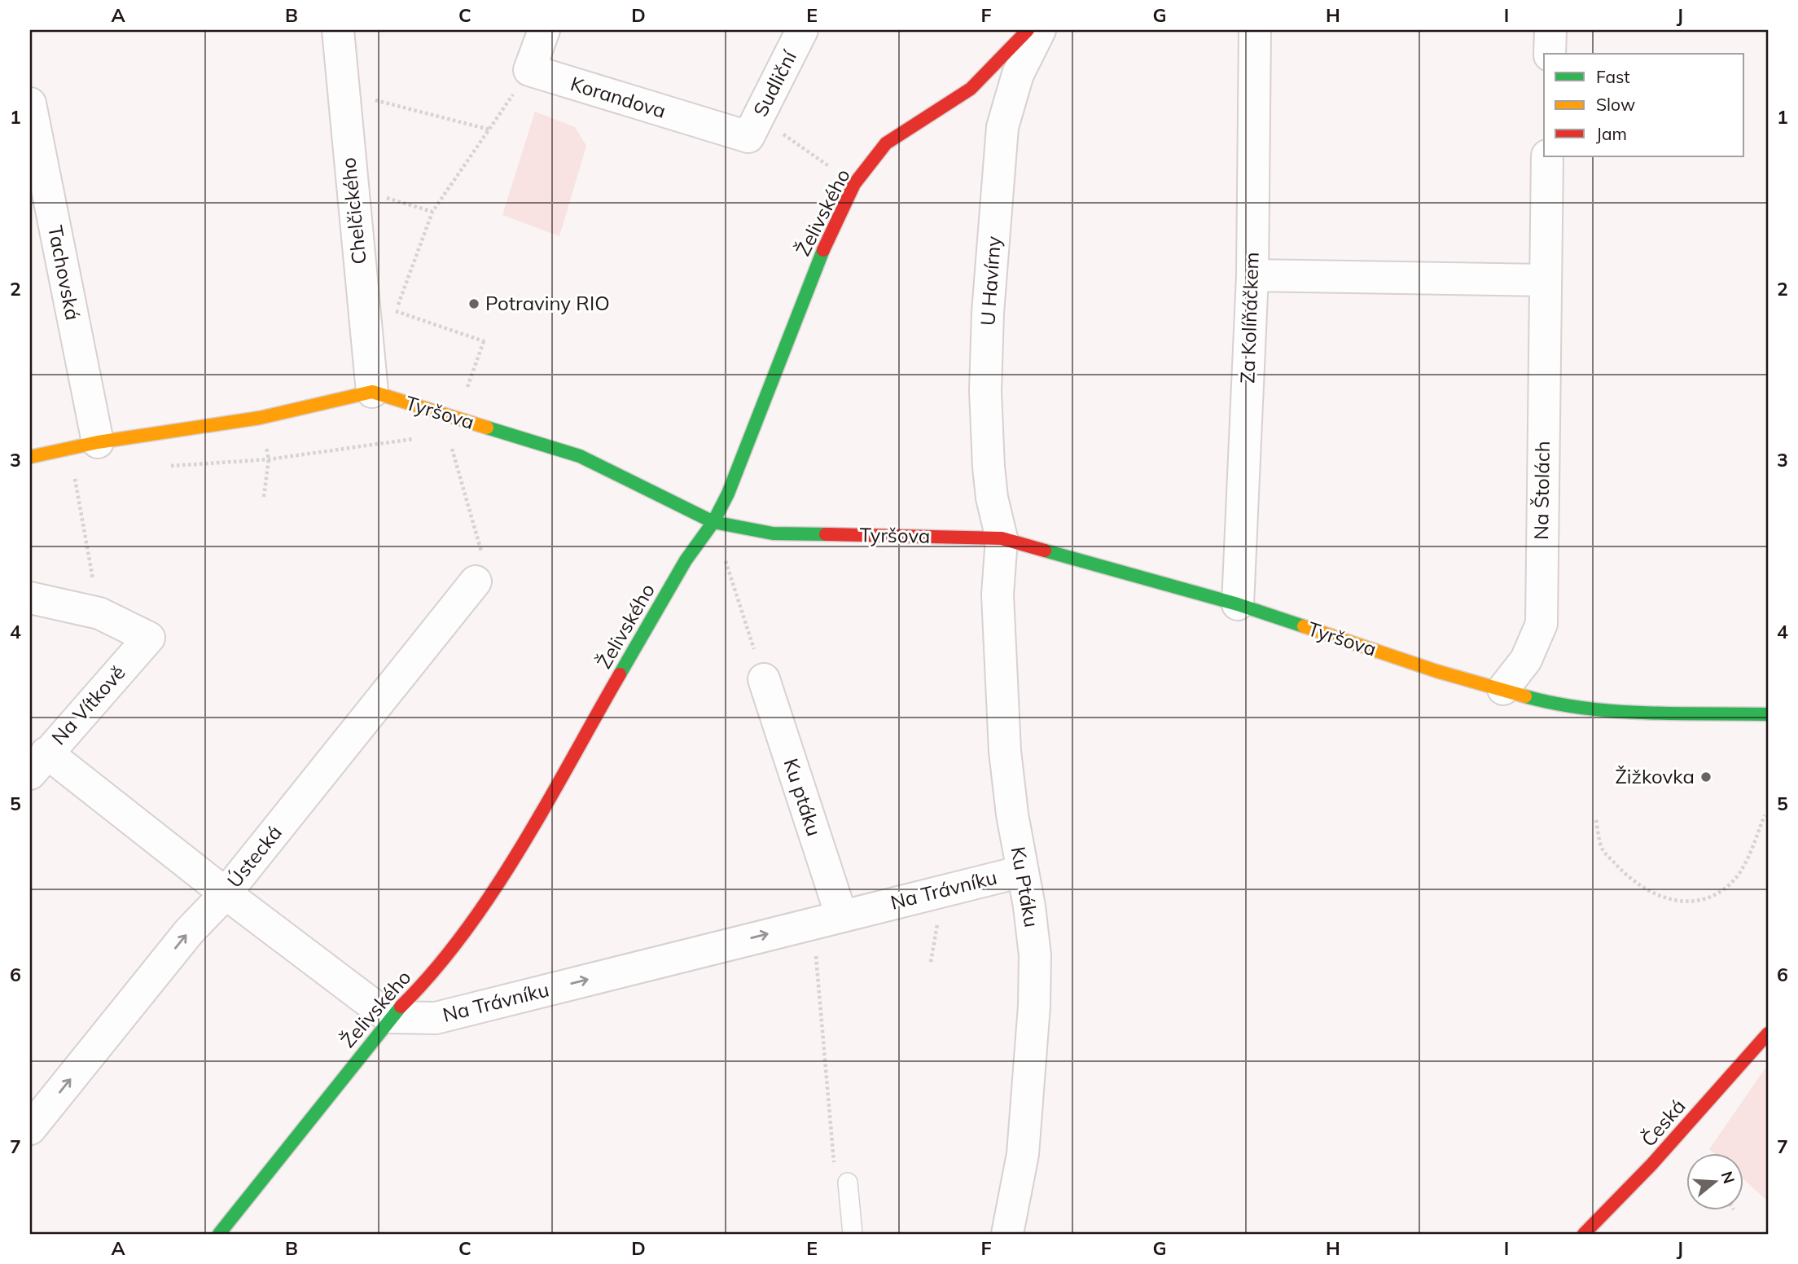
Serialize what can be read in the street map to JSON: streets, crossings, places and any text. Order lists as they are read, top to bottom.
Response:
{
  "streets": {
    "street": [
      "Sudliční",
      "Korandova",
      "Chelčického",
      "Želivského",
      "Tachovská",
      "U Havírny",
      "Za Kolíňáčkem",
      "Tyršova",
      "Na Štolách",
      "Na Vítkově",
      "Ku ptáku",
      "Ústecká",
      "Ku Ptáku",
      "Na Trávníku",
      "Česká"
    ]
  },
  "crossings": [
    ["Sudliční", "Korandova"],
    ["Chelčického", "Tyršova"],
    ["Želivského", "Tyršova"],
    ["Želivského", "Na Trávníku"],
    ["U Havírny", "Tyršova"],
    ["U Havírny", "Ku Ptáku"],
    ["Za Kolíňáčkem", "Tyršova"],
    ["Tyršova", "Na Štolách"],
    ["Tyršova", "Ku Ptáku"],
    ["Ku ptáku", "Na Trávníku"],
    ["Ku Ptáku", "Na Trávníku"]
  ],
  "one_way": ["Ústecká", "Na Trávníku"],
  "places": ["Potraviny RIO", "Žižkovka"],
  "legend": ["Fast", "Slow", "Jam"],
  "north": "right",
  "grid": {
    "columns": [
      "A",
      "B",
      "C",
      "D",
      "E",
      "F",
      "G",
      "H",
      "I",
      "J"
    ],
    "rows": [
      "1",
      "2",
      "3",
      "4",
      "5",
      "6",
      "7"
    ]
  }
}
